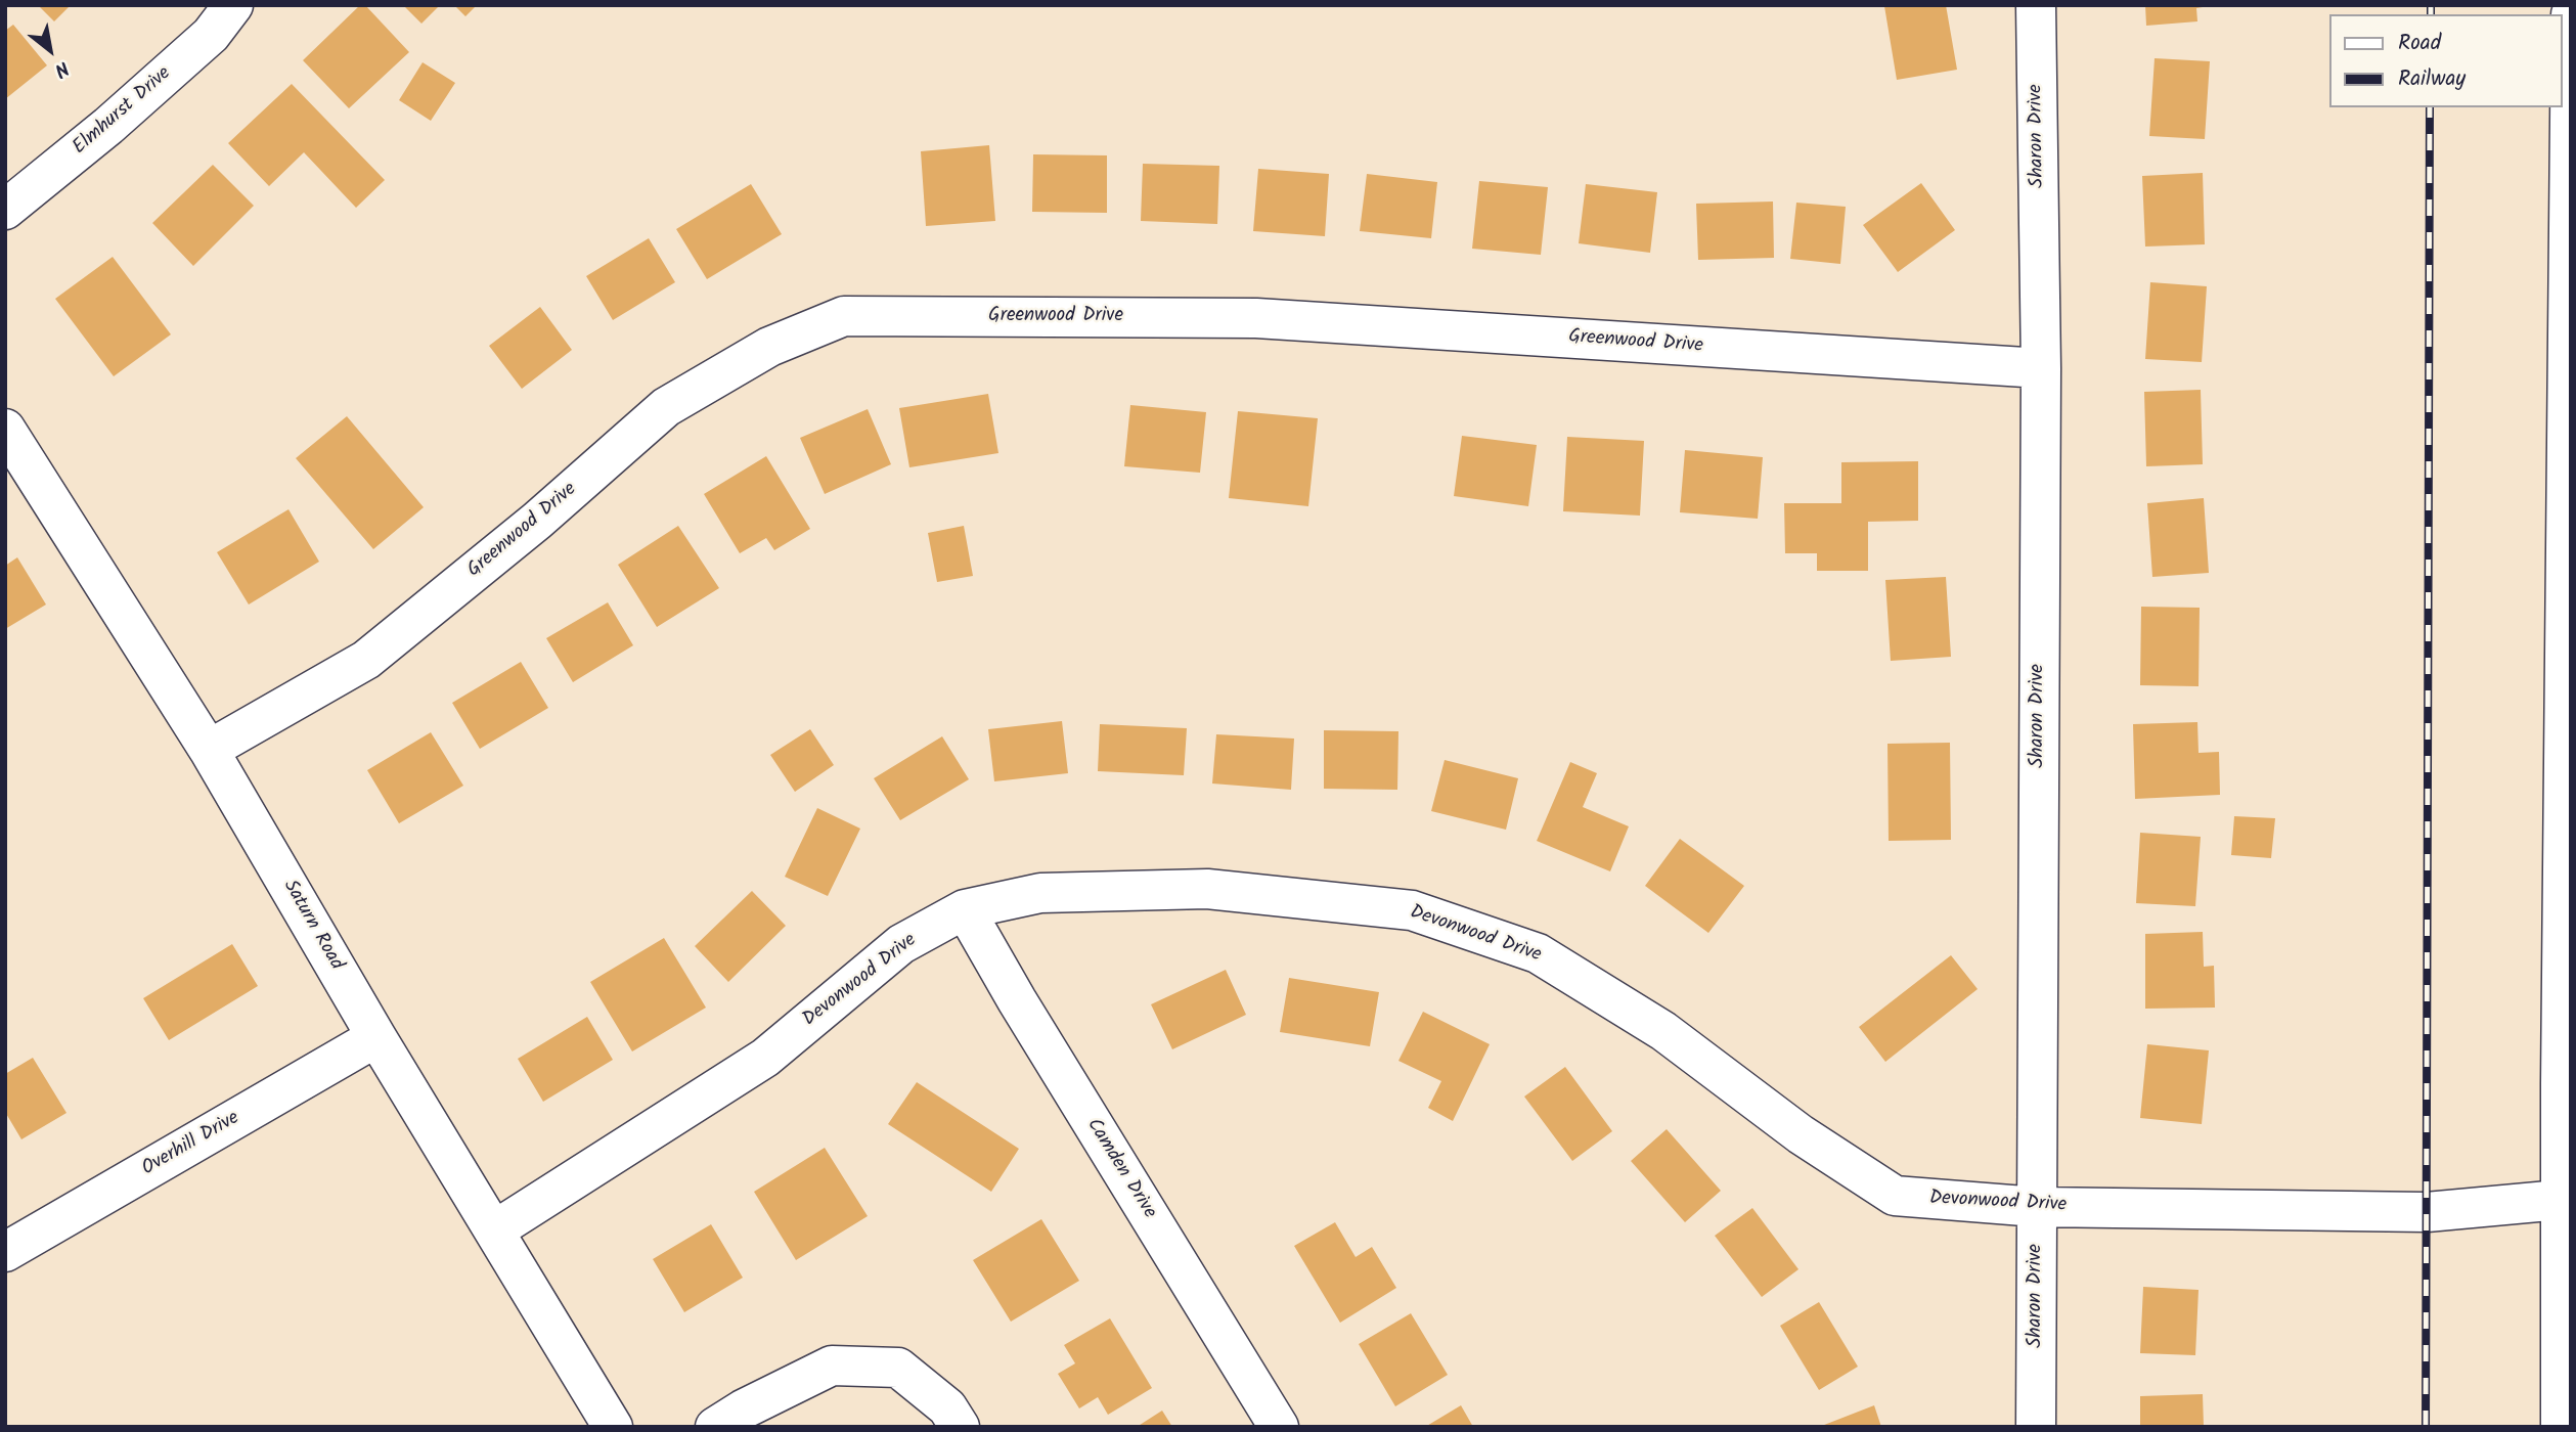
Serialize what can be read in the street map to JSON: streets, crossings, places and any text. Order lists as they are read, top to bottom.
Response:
{
  "streets": {
    "street": [
      "Elmhurst Drive",
      "Sharon Drive",
      "Greenwood Drive",
      "Saturn Road",
      "Devonwood Drive",
      "Overhill Drive",
      "Camden Drive"
    ]
  },
  "crossings": [
    ["Sharon Drive", "Greenwood Drive"],
    ["Sharon Drive", "Devonwood Drive"],
    ["Greenwood Drive", "Saturn Road"],
    ["Saturn Road", "Devonwood Drive"],
    ["Saturn Road", "Overhill Drive"],
    ["Devonwood Drive", "Camden Drive"]
  ],
  "legend": ["Road", "Railway"],
  "north": "bottom right"
}
